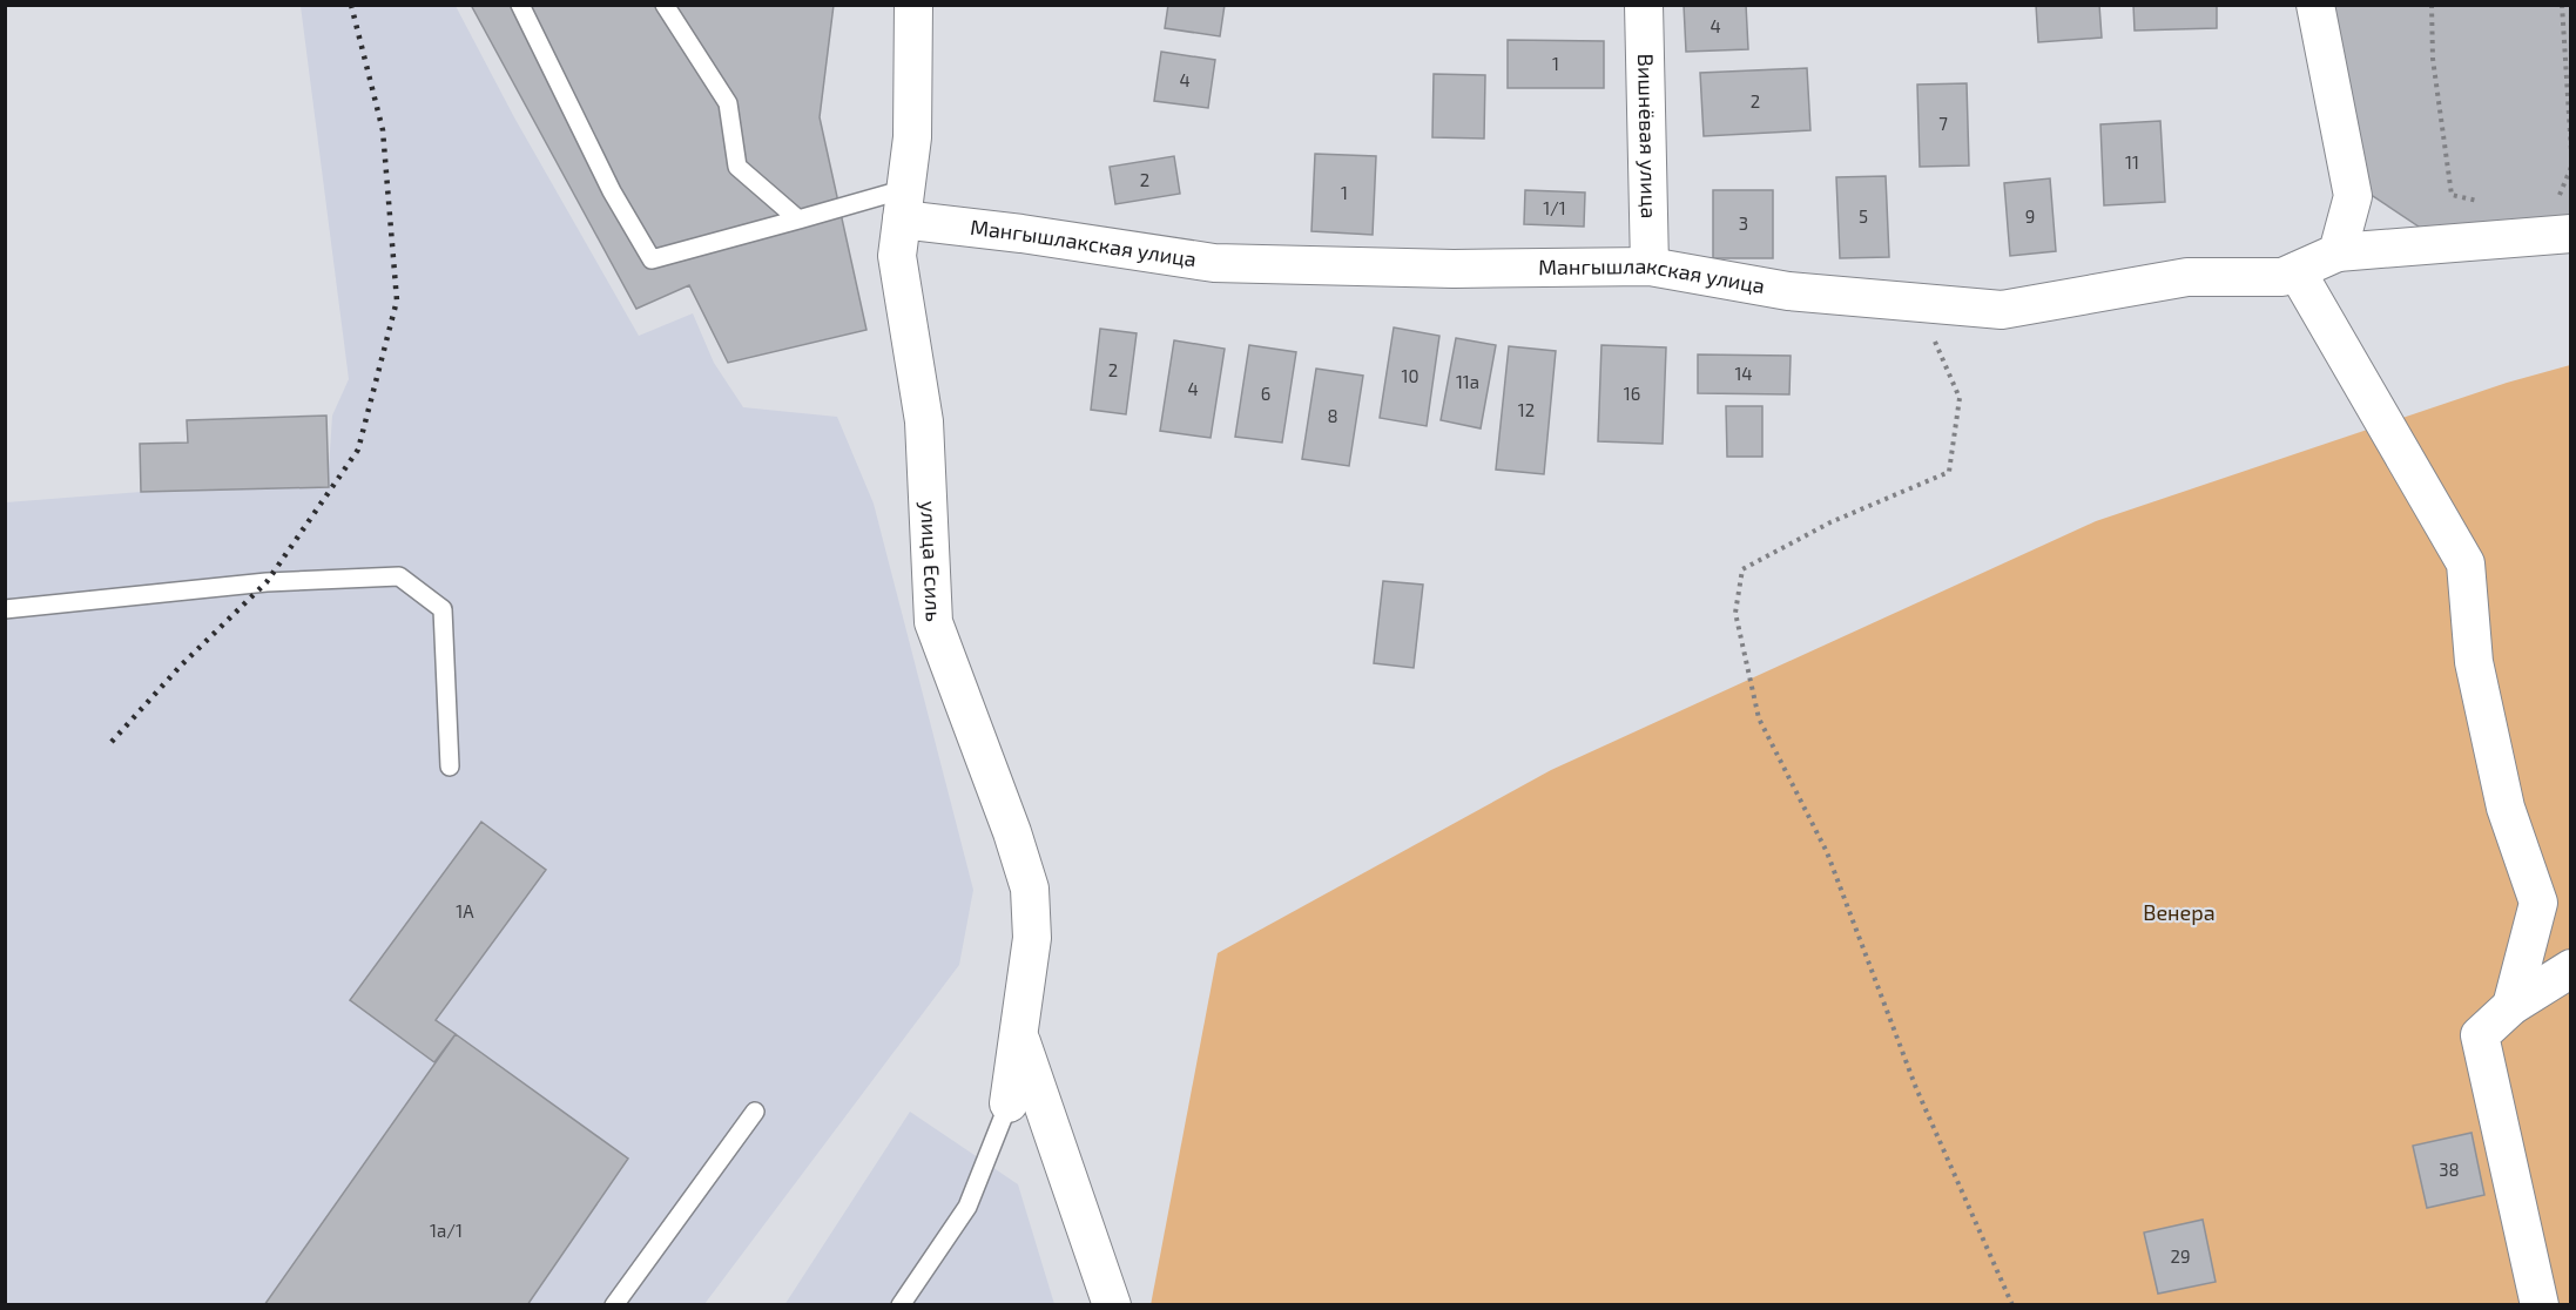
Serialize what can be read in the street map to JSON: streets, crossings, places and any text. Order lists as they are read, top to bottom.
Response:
{
  "streets": {
    "street": ["Вишнёвая улица", "Мангышлакская улица", "улица Есиль"]
  },
  "crossings": [
    ["Вишнёвая улица", "Мангышлакская улица"],
    ["Мангышлакская улица", "улица Есиль"]
  ],
  "parks": ["Венера"],
  "house_numbers": [
    "4",
    "1",
    "4",
    "2",
    "7",
    "11",
    "2",
    "1",
    "1/1",
    "5",
    "9",
    "3",
    "2",
    "14",
    "10",
    "11а",
    "4",
    "6",
    "16",
    "12",
    "8",
    "1А",
    "38",
    "1а/1",
    "29"
  ]
}
